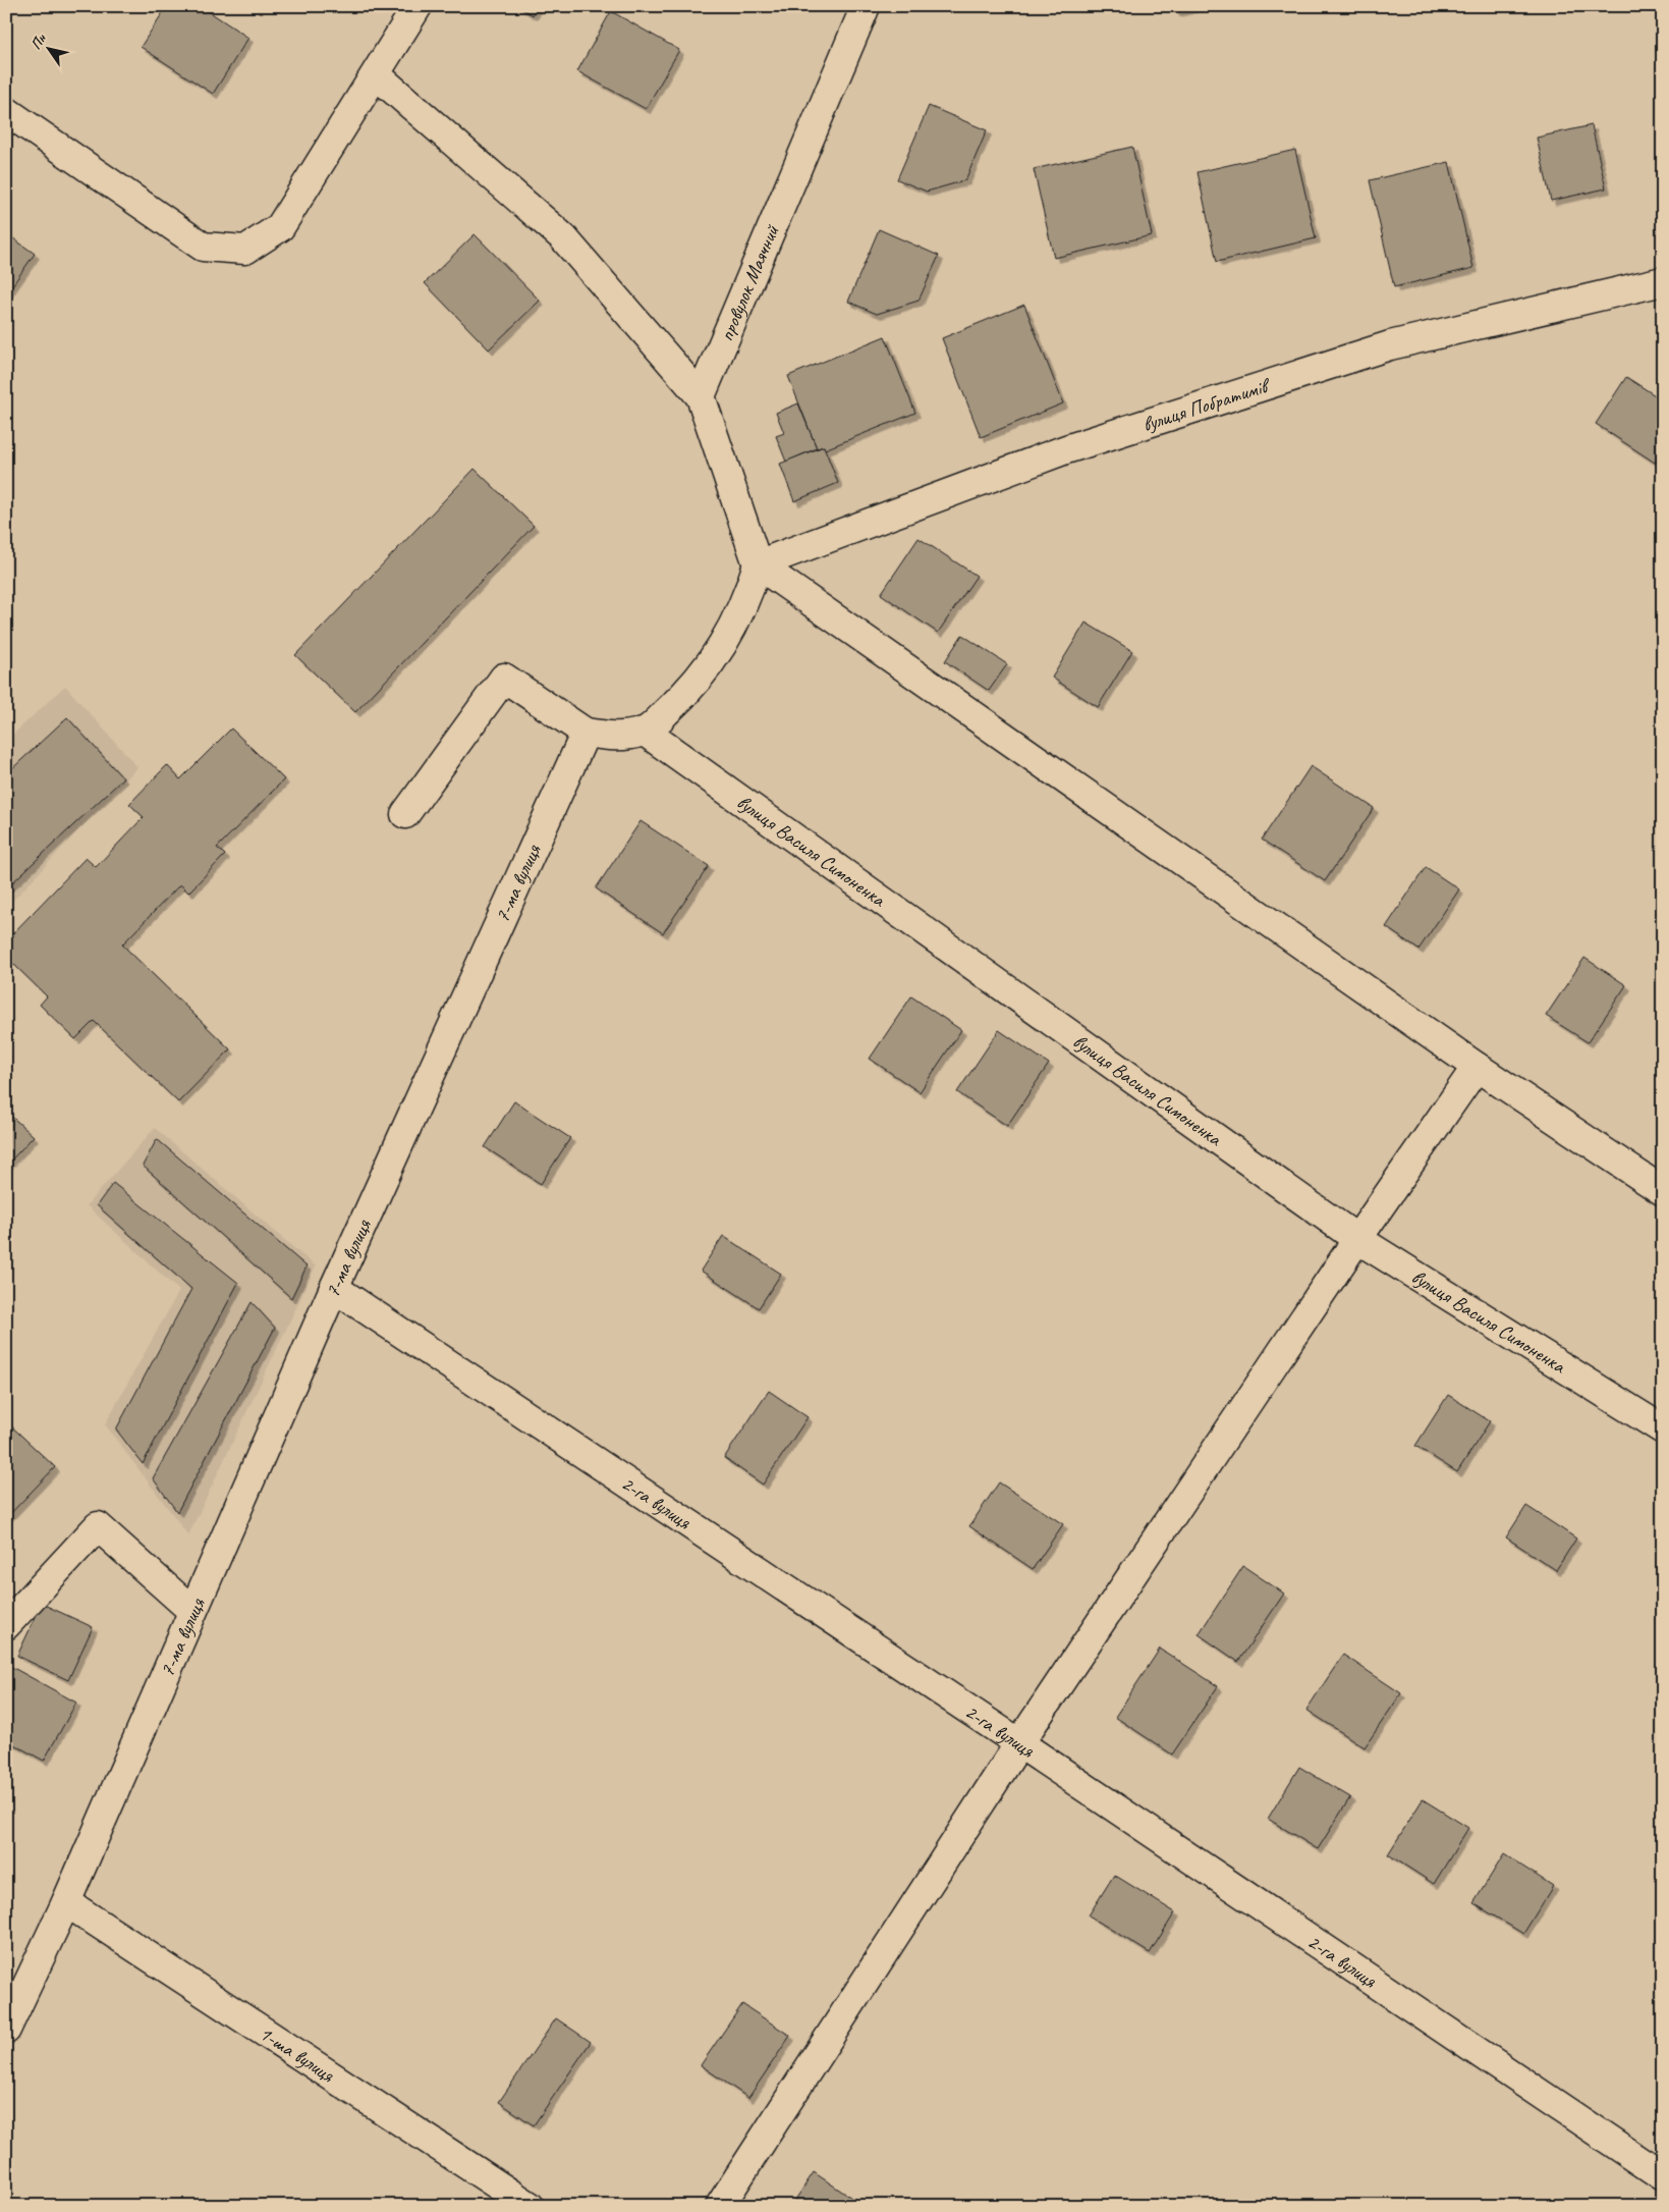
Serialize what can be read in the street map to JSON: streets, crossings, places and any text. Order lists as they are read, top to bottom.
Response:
{
  "streets": {
    "street": [
      "провулок Маячний",
      "вулиця Побратимів",
      "вулиця Василя Симоненка",
      "7-ма вулиця",
      "2-га вулиця",
      "1-ша вулиця"
    ]
  },
  "crossings": [
    ["7-ма вулиця", "2-га вулиця"],
    ["7-ма вулиця", "1-ша вулиця"]
  ],
  "north": "top left"
}
